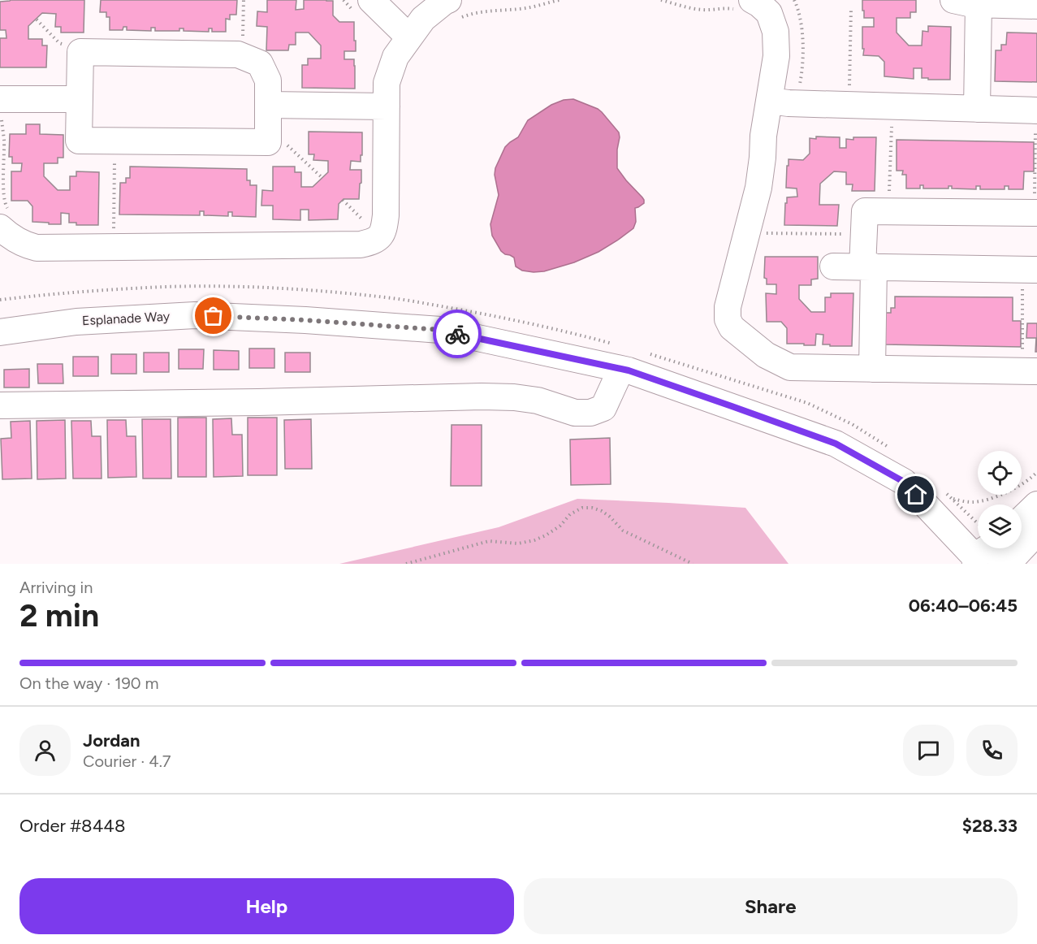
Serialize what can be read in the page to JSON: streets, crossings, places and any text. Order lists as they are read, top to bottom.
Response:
{
  "streets": {
    "street": ["Esplanade Way"]
  },
  "page": {
    "heading": ["2 min", "Arriving in", "06:40–06:45"],
    "panel": [
      "Jordan",
      "Courier · 4.7",
      "Order #8448",
      "$28.33"
    ],
    "bar": "On the way · 190 m",
    "buttons": ["Help", "Share"]
  }
}
